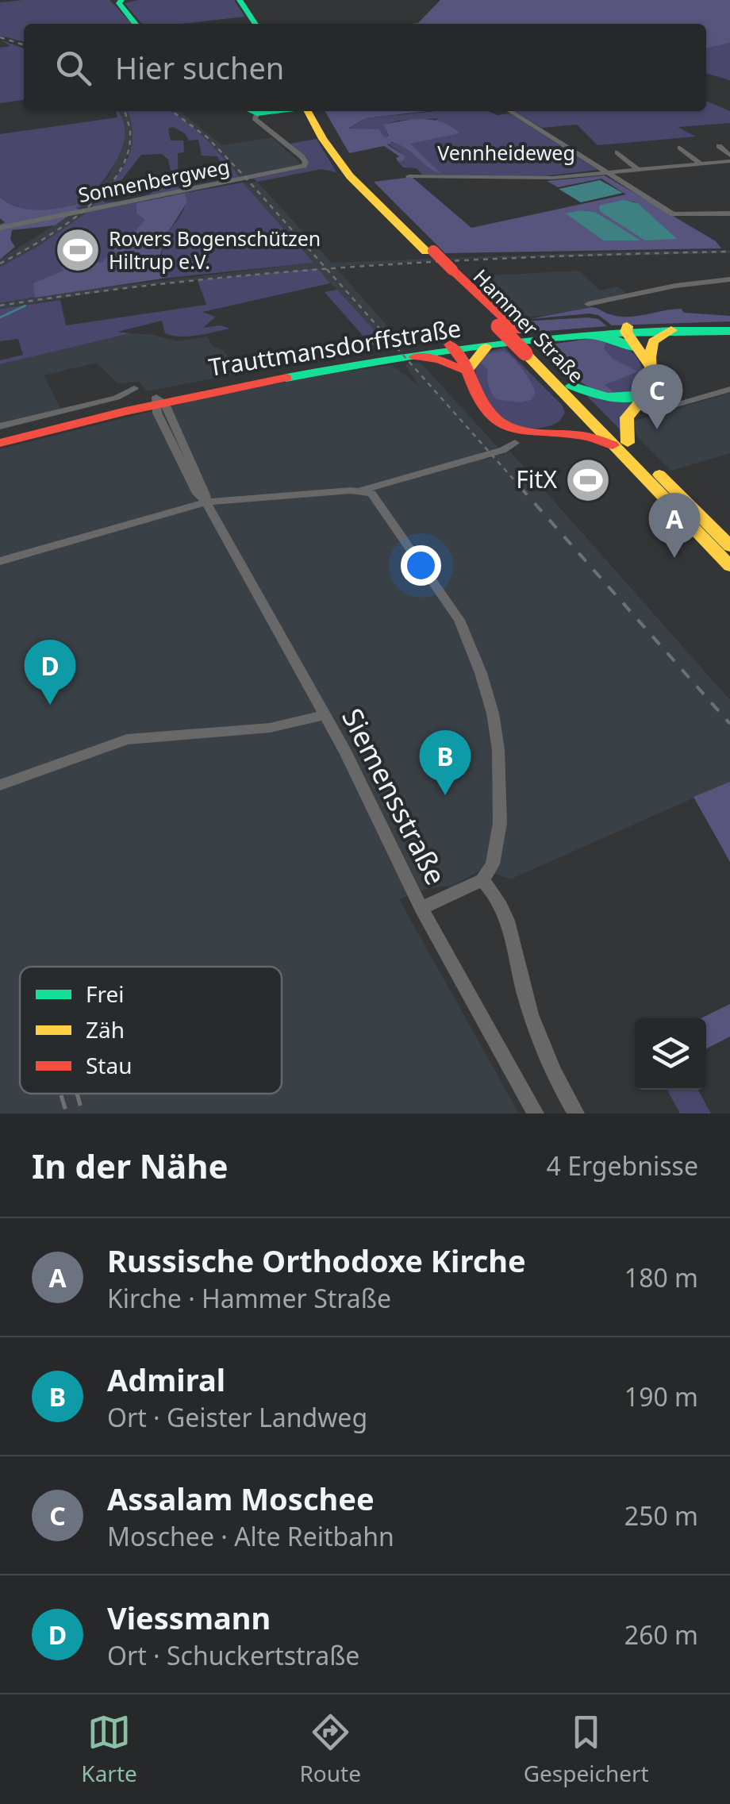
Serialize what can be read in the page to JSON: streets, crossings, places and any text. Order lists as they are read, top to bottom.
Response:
{
  "streets": {
    "main road": ["Hammer Straße", "Trauttmansdorffstraße"],
    "street": ["Vennheideweg", "Sonnenbergweg", "Siemensstraße"]
  },
  "crossings": [
    ["Trauttmansdorffstraße", "Siemensstraße"]
  ],
  "places": {
    "sports": ["Rovers Bogenschützen Hiltrup e.V.", "FitX"]
  },
  "legend": ["Frei", "Zäh", "Stau"],
  "page": {
    "search": "Hier suchen",
    "pins": [
      "C",
      "A",
      "D",
      "B"
    ],
    "heading": ["In der Nähe", "4 Ergebnisse"],
    "list": [
      {
        "mark": "A",
        "name": "Russische Orthodoxe Kirche",
        "note": "Kirche · Hammer Straße",
        "value": "180 m"
      },
      {
        "mark": "B",
        "name": "Admiral",
        "note": "Ort · Geister Landweg",
        "value": "190 m"
      },
      {
        "mark": "C",
        "name": "Assalam Moschee",
        "note": "Moschee · Alte Reitbahn",
        "value": "250 m"
      },
      {
        "mark": "D",
        "name": "Viessmann",
        "note": "Ort · Schuckertstraße",
        "value": "260 m"
      }
    ],
    "nav": ["Karte", "Route", "Gespeichert"]
  }
}
